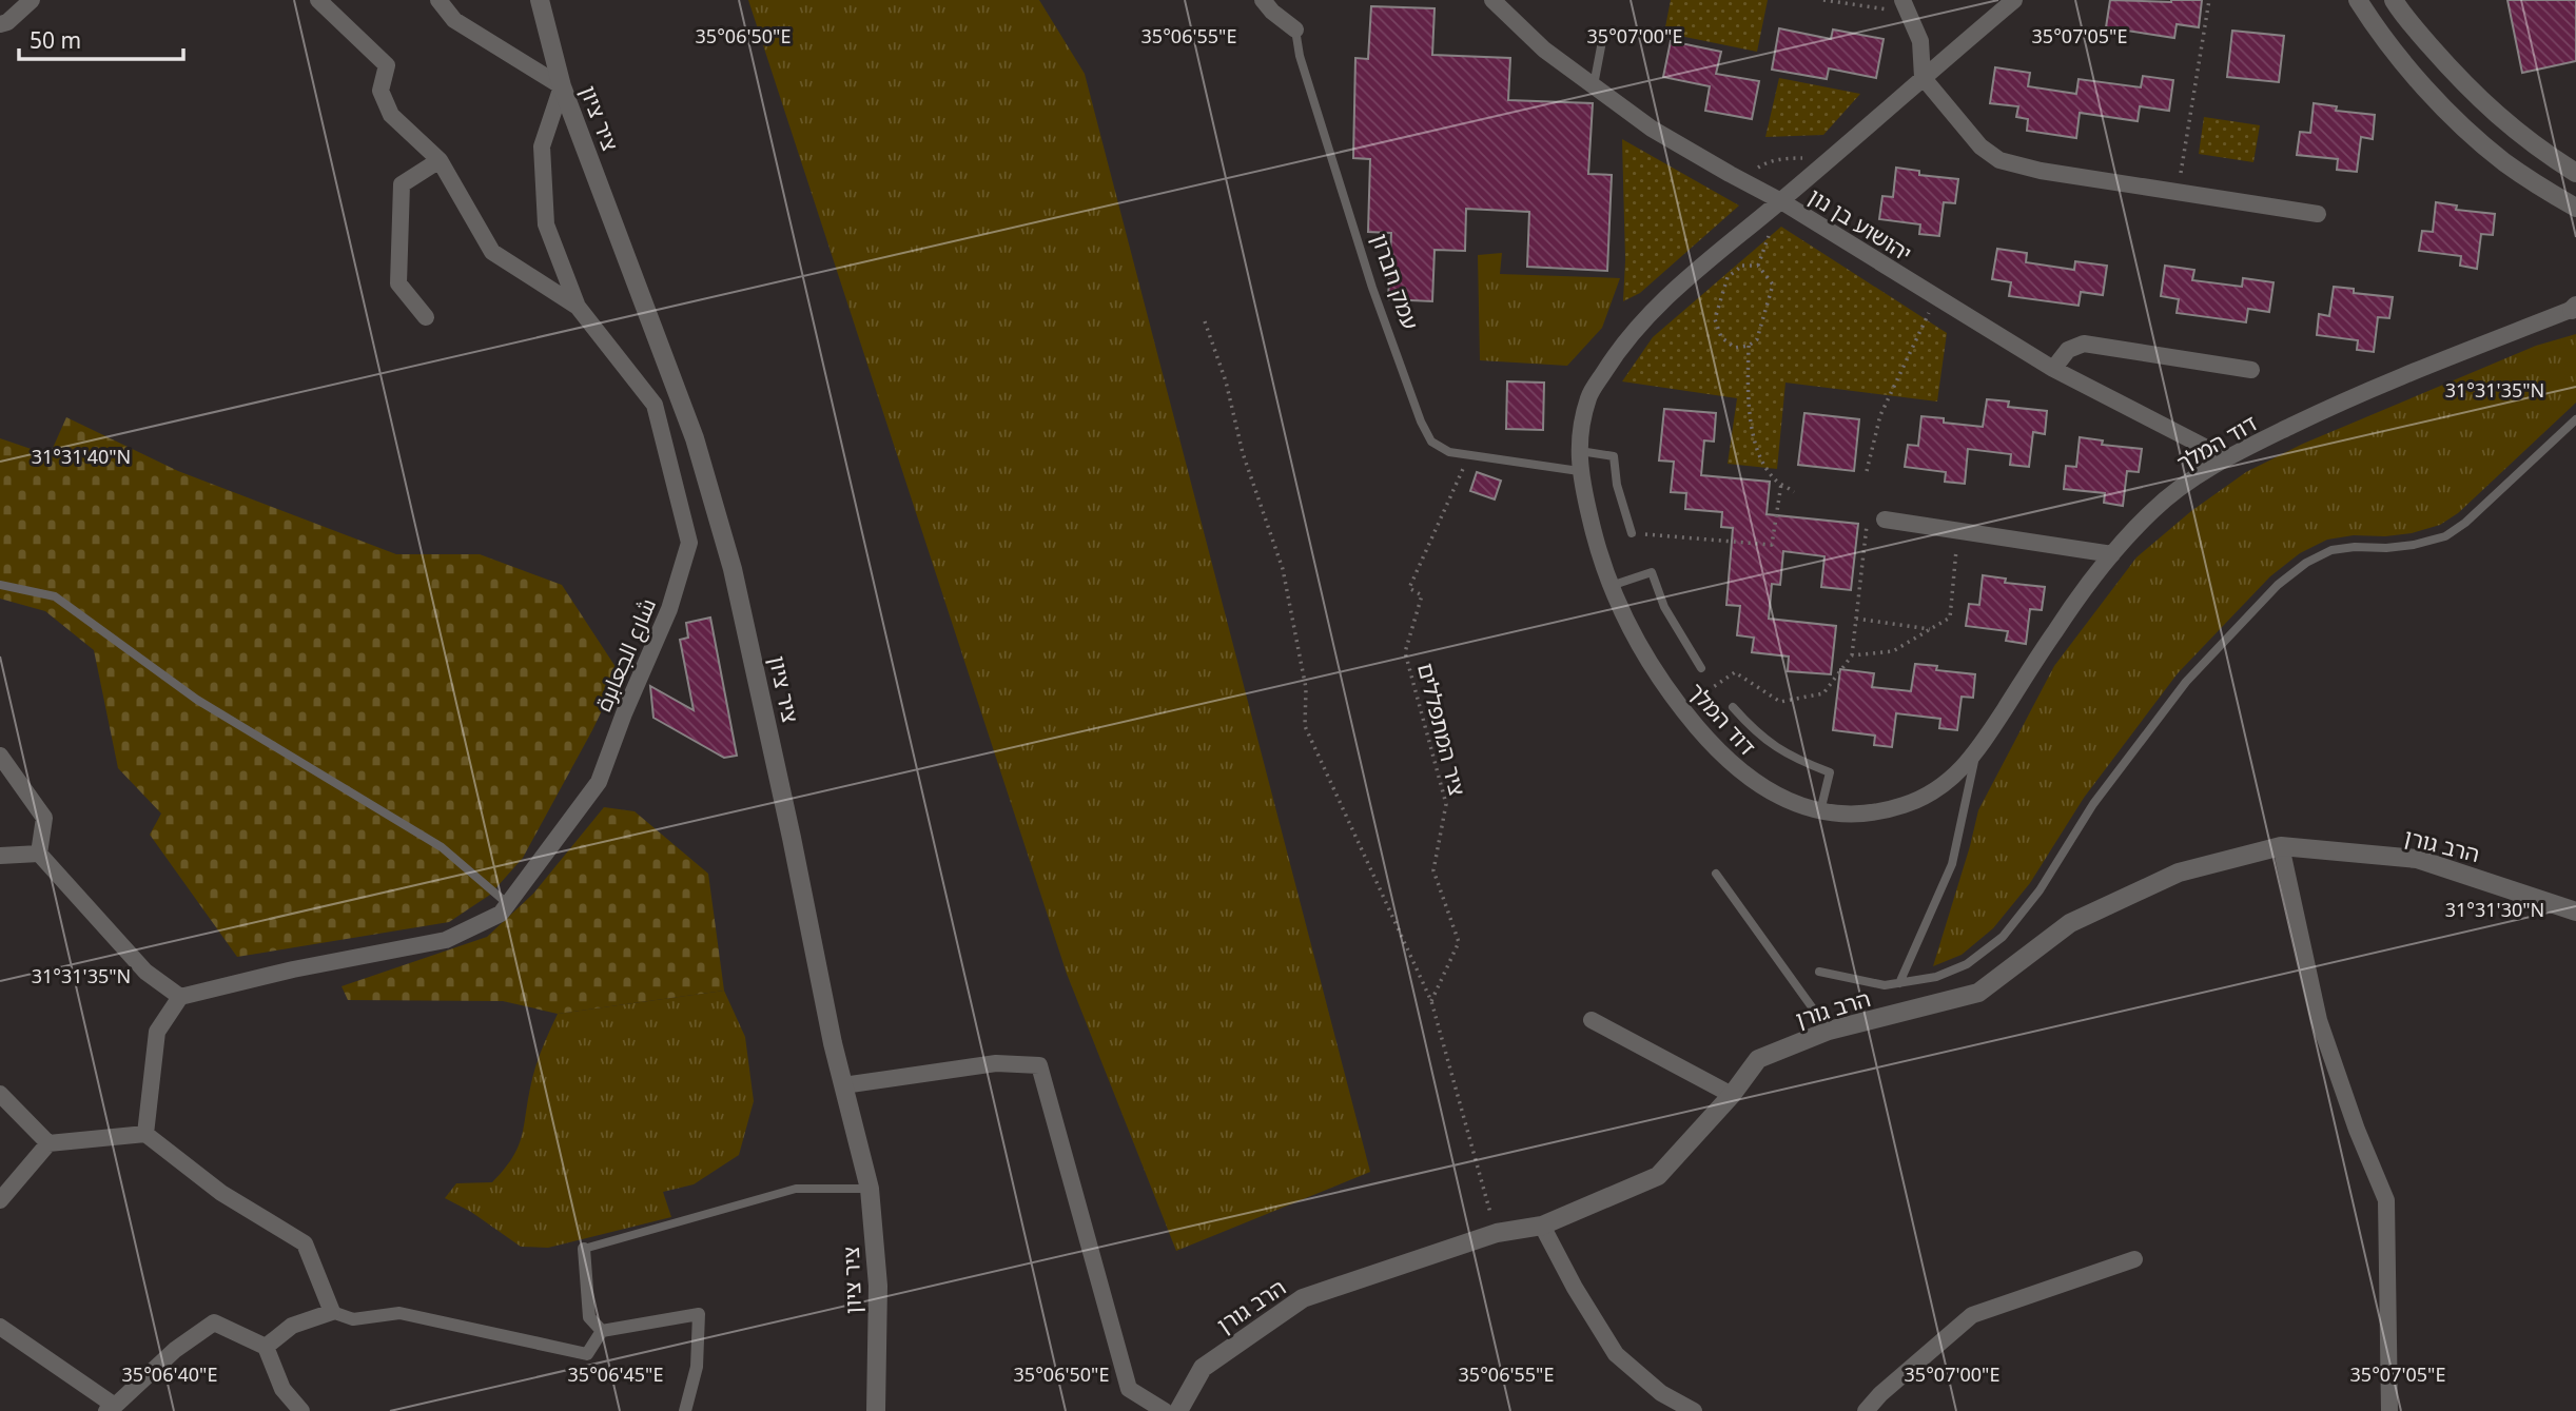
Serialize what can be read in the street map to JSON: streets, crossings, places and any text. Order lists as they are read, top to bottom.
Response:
{
  "streets": {
    "street": [
      "ציר ציון",
      "יהושוע בן נון",
      "עמק חברון",
      "דוד המלך",
      "شارع الجعابرة",
      "הרב גורן"
    ],
    "path": ["ציר המתפללים"]
  },
  "crossings": [
    ["ציר ציון", "شارع الجعابرة"],
    ["יהושוע בן נון", "דוד המלך"],
    ["עמק חברון", "דוד המלך"],
    ["עמק חברון", "ציר המתפללים"]
  ],
  "scale_bar": "50 m",
  "coordinates": [
    "35°06'50\"E",
    "35°06'55\"E",
    "35°07'00\"E",
    "35°07'05\"E",
    "31°31'35\"N",
    "31°31'40\"N",
    "31°31'30\"N",
    "35°06'40\"E",
    "35°06'45\"E"
  ]
}
